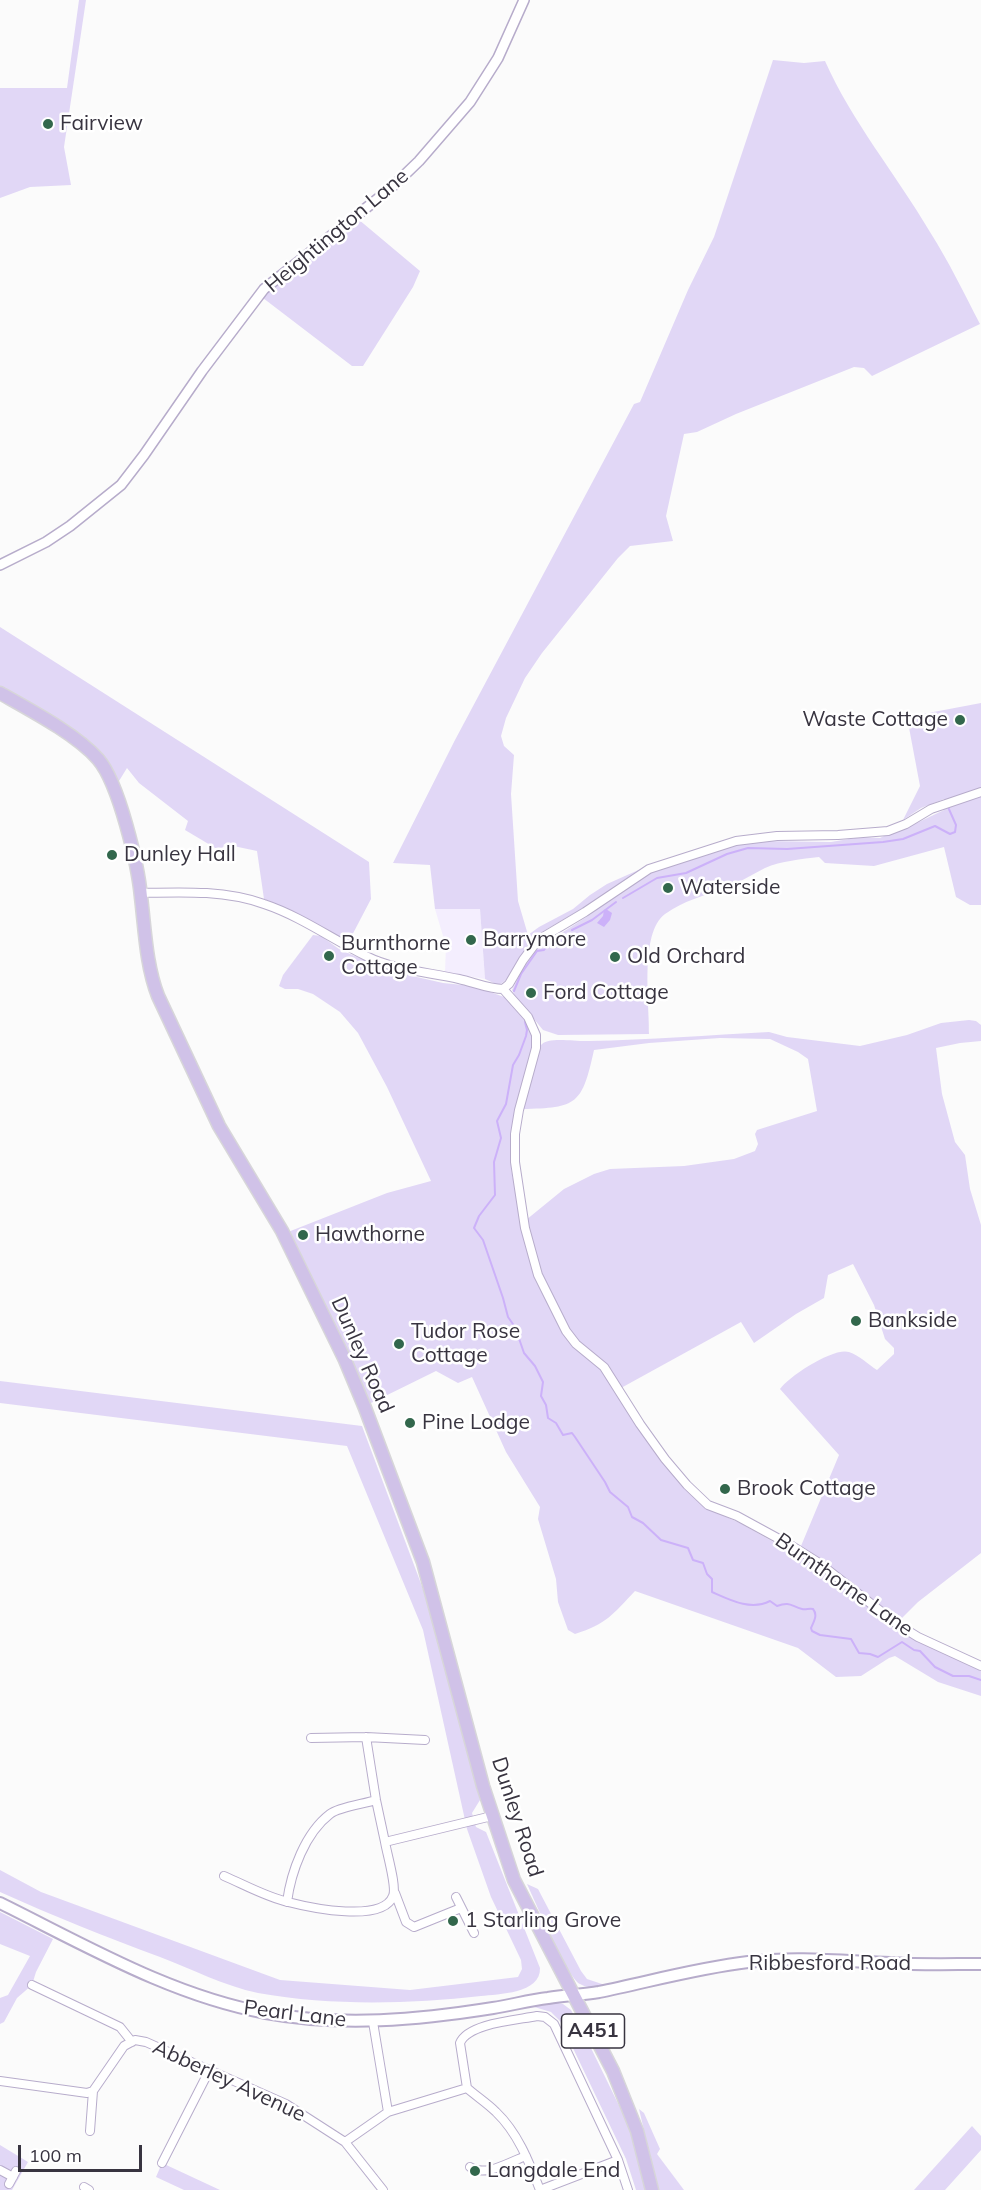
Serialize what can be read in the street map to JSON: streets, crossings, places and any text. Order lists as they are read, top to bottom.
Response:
{
  "streets": {
    "main road": [
      "Dunley Road",
      "Ribbesford Road",
      "Pearl Lane",
      "A451"
    ],
    "street": ["Heightington Lane", "Burnthorne Lane", "Abberley Avenue"]
  },
  "crossings": [
    ["Dunley Road", "Ribbesford Road"],
    ["Dunley Road", "Pearl Lane"],
    ["Ribbesford Road", "Pearl Lane"]
  ],
  "places": [
    "Fairview",
    "Waste Cottage",
    "Dunley Hall",
    "Waterside",
    "Barrymore",
    "Burnthorne Cottage",
    "Old Orchard",
    "Ford Cottage",
    "Hawthorne",
    "Bankside",
    "Tudor Rose Cottage",
    "Pine Lodge",
    "Brook Cottage",
    "1 Starling Grove",
    "Langdale End"
  ],
  "scale_bar": "100 m"
}
